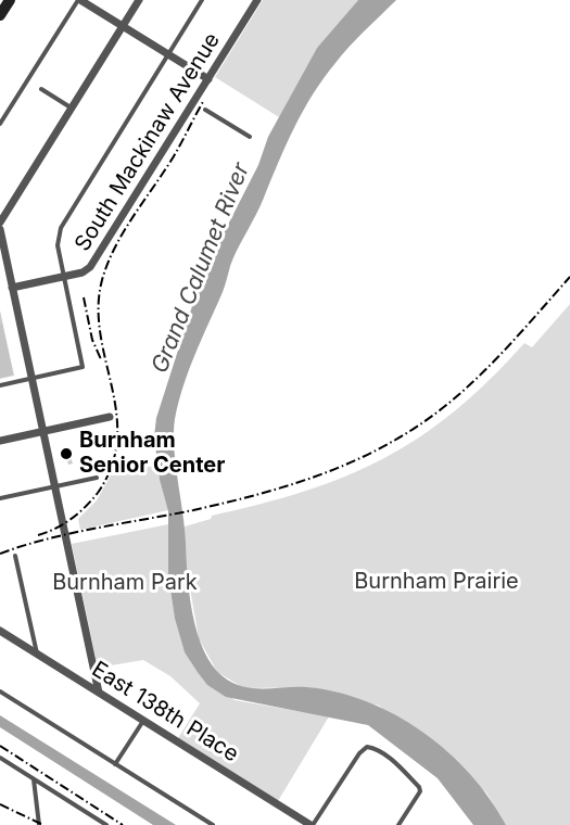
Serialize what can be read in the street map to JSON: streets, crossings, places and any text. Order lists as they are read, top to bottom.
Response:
{
  "streets": {
    "street": ["South Mackinaw Avenue", "East 138th Place"]
  },
  "water": ["Grand Calumet River"],
  "parks": ["Burnham Prairie", "Burnham Park"],
  "places": ["Burnham Senior Center"]
}
